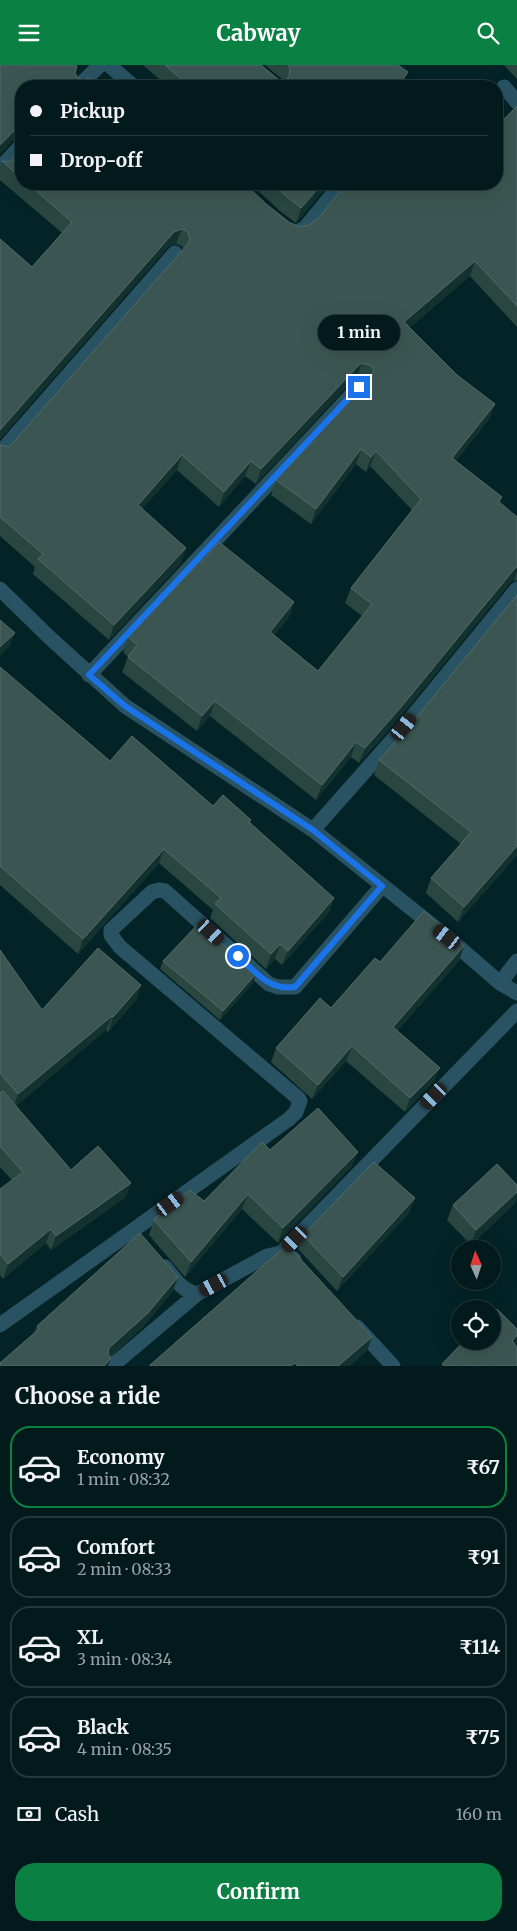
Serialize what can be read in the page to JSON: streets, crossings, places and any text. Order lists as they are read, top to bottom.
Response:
{
  "north": "top",
  "page": {
    "header": "Cabway",
    "banner": ["Pickup", "Drop-off"],
    "bubble": "1 min",
    "heading": "Choose a ride",
    "list": [
      {
        "name": "Economy",
        "note": "1 min · 08:32",
        "value": "₹67"
      },
      {
        "name": "Comfort",
        "note": "2 min · 08:33",
        "value": "₹91"
      },
      {
        "name": "XL",
        "note": "3 min · 08:34",
        "value": "₹114"
      },
      {
        "name": "Black",
        "note": "4 min · 08:35",
        "value": "₹75"
      }
    ],
    "pay": ["Cash", "160 m"],
    "buttons": "Confirm"
  }
}
